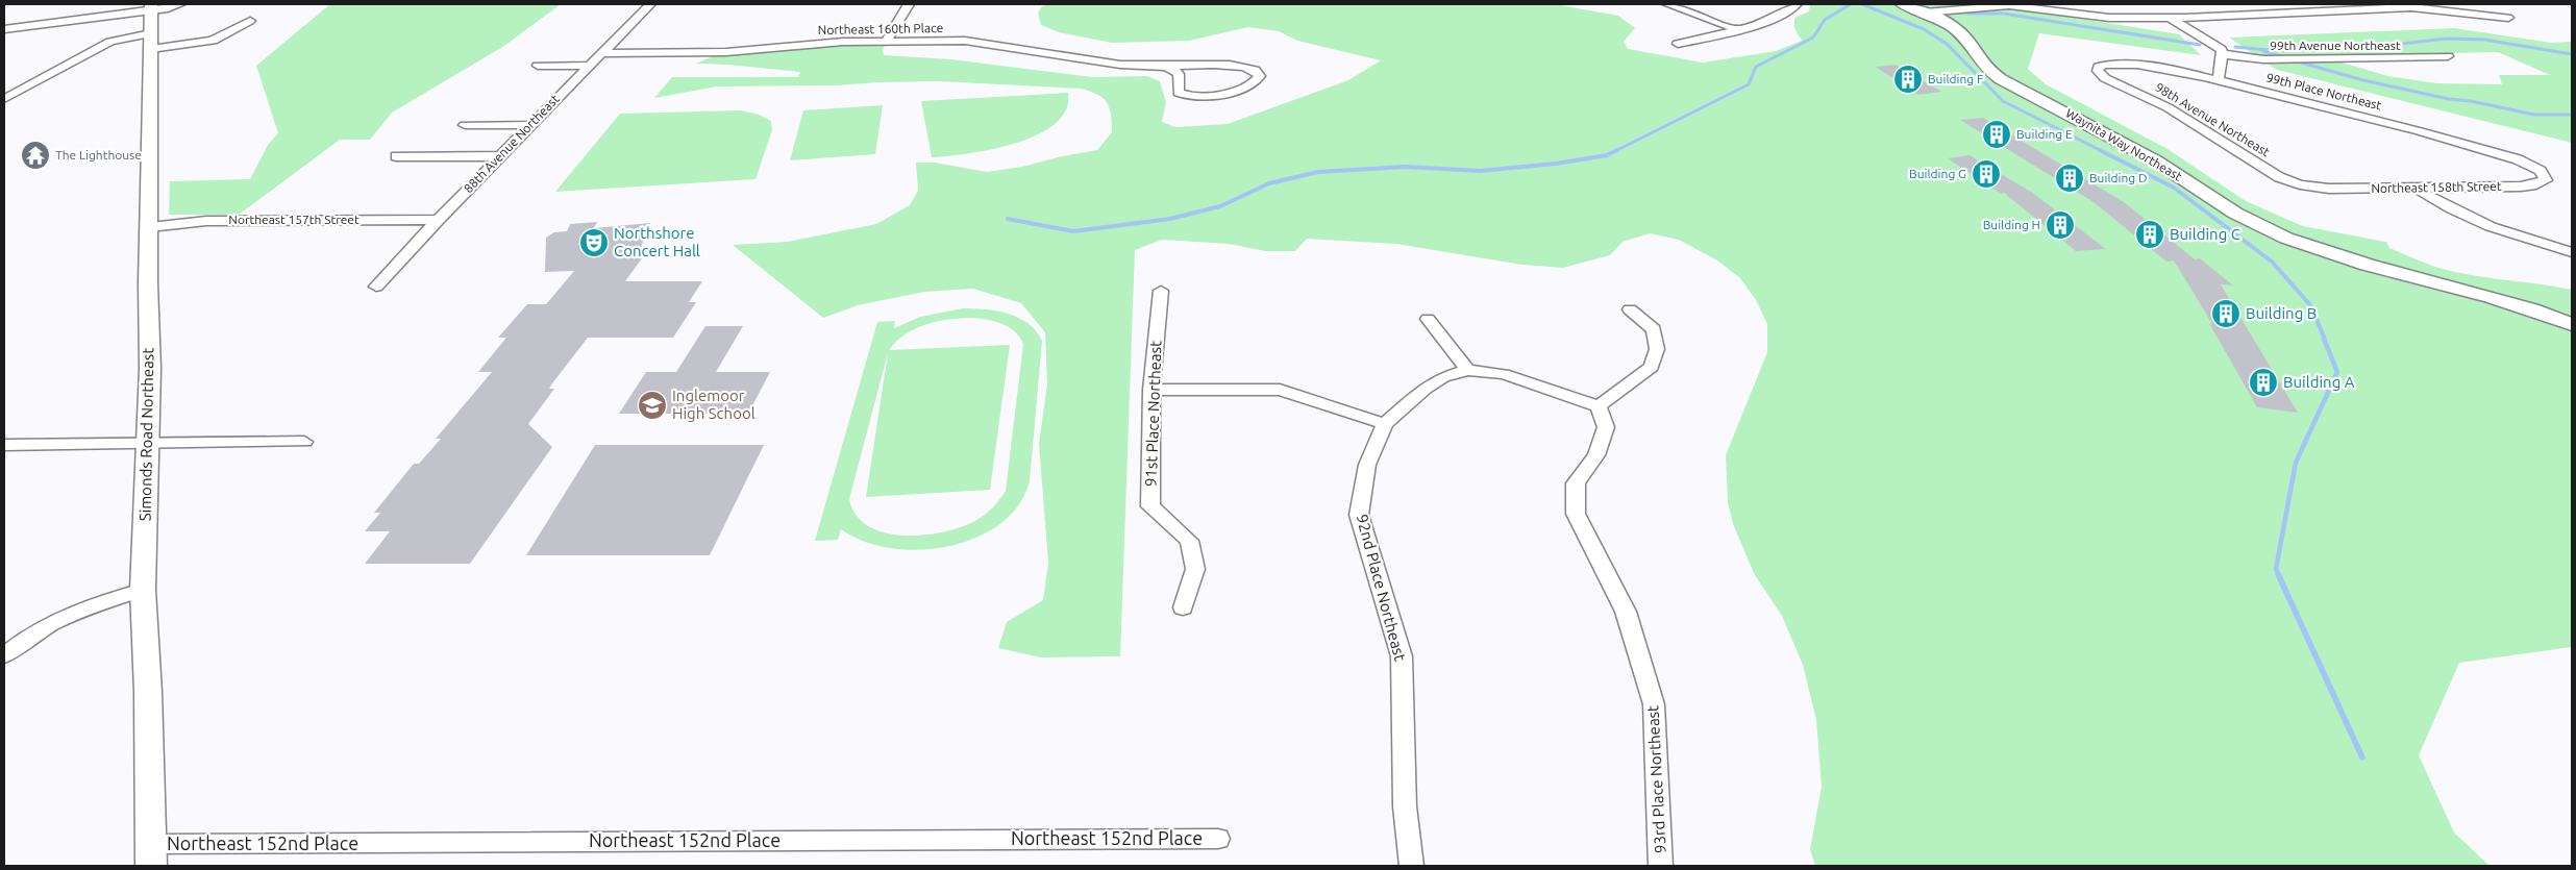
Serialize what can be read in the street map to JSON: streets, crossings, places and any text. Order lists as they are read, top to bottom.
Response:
{
  "streets": {
    "main road": ["Waynita Way Northeast", "Simonds Road Northeast"],
    "street": [
      "Northeast 160th Place",
      "99th Avenue Northeast",
      "99th Place Northeast",
      "98th Avenue Northeast",
      "88th Avenue Northeast",
      "Northeast 158th Street",
      "Northeast 157th Street",
      "91st Place Northeast",
      "92nd Place Northeast",
      "93rd Place Northeast",
      "Northeast 152nd Place"
    ]
  },
  "crossings": [
    ["Northeast 160th Place", "88th Avenue Northeast"],
    ["99th Place Northeast", "98th Avenue Northeast"],
    ["99th Place Northeast", "Northeast 158th Street"],
    ["98th Avenue Northeast", "Northeast 158th Street"],
    ["88th Avenue Northeast", "Northeast 157th Street"],
    ["Northeast 157th Street", "Simonds Road Northeast"],
    ["Simonds Road Northeast", "Northeast 152nd Place"],
    ["92nd Place Northeast", "93rd Place Northeast"]
  ],
  "places": {
    "building": [
      "Building F",
      "Building E",
      "Building G",
      "Building D",
      "Building H",
      "Building C",
      "Building B",
      "Building A"
    ],
    "temple": ["The Lighthouse"],
    "theatre": ["Northshore Concert Hall"],
    "school or university": ["Inglemoor High School"]
  }
}
